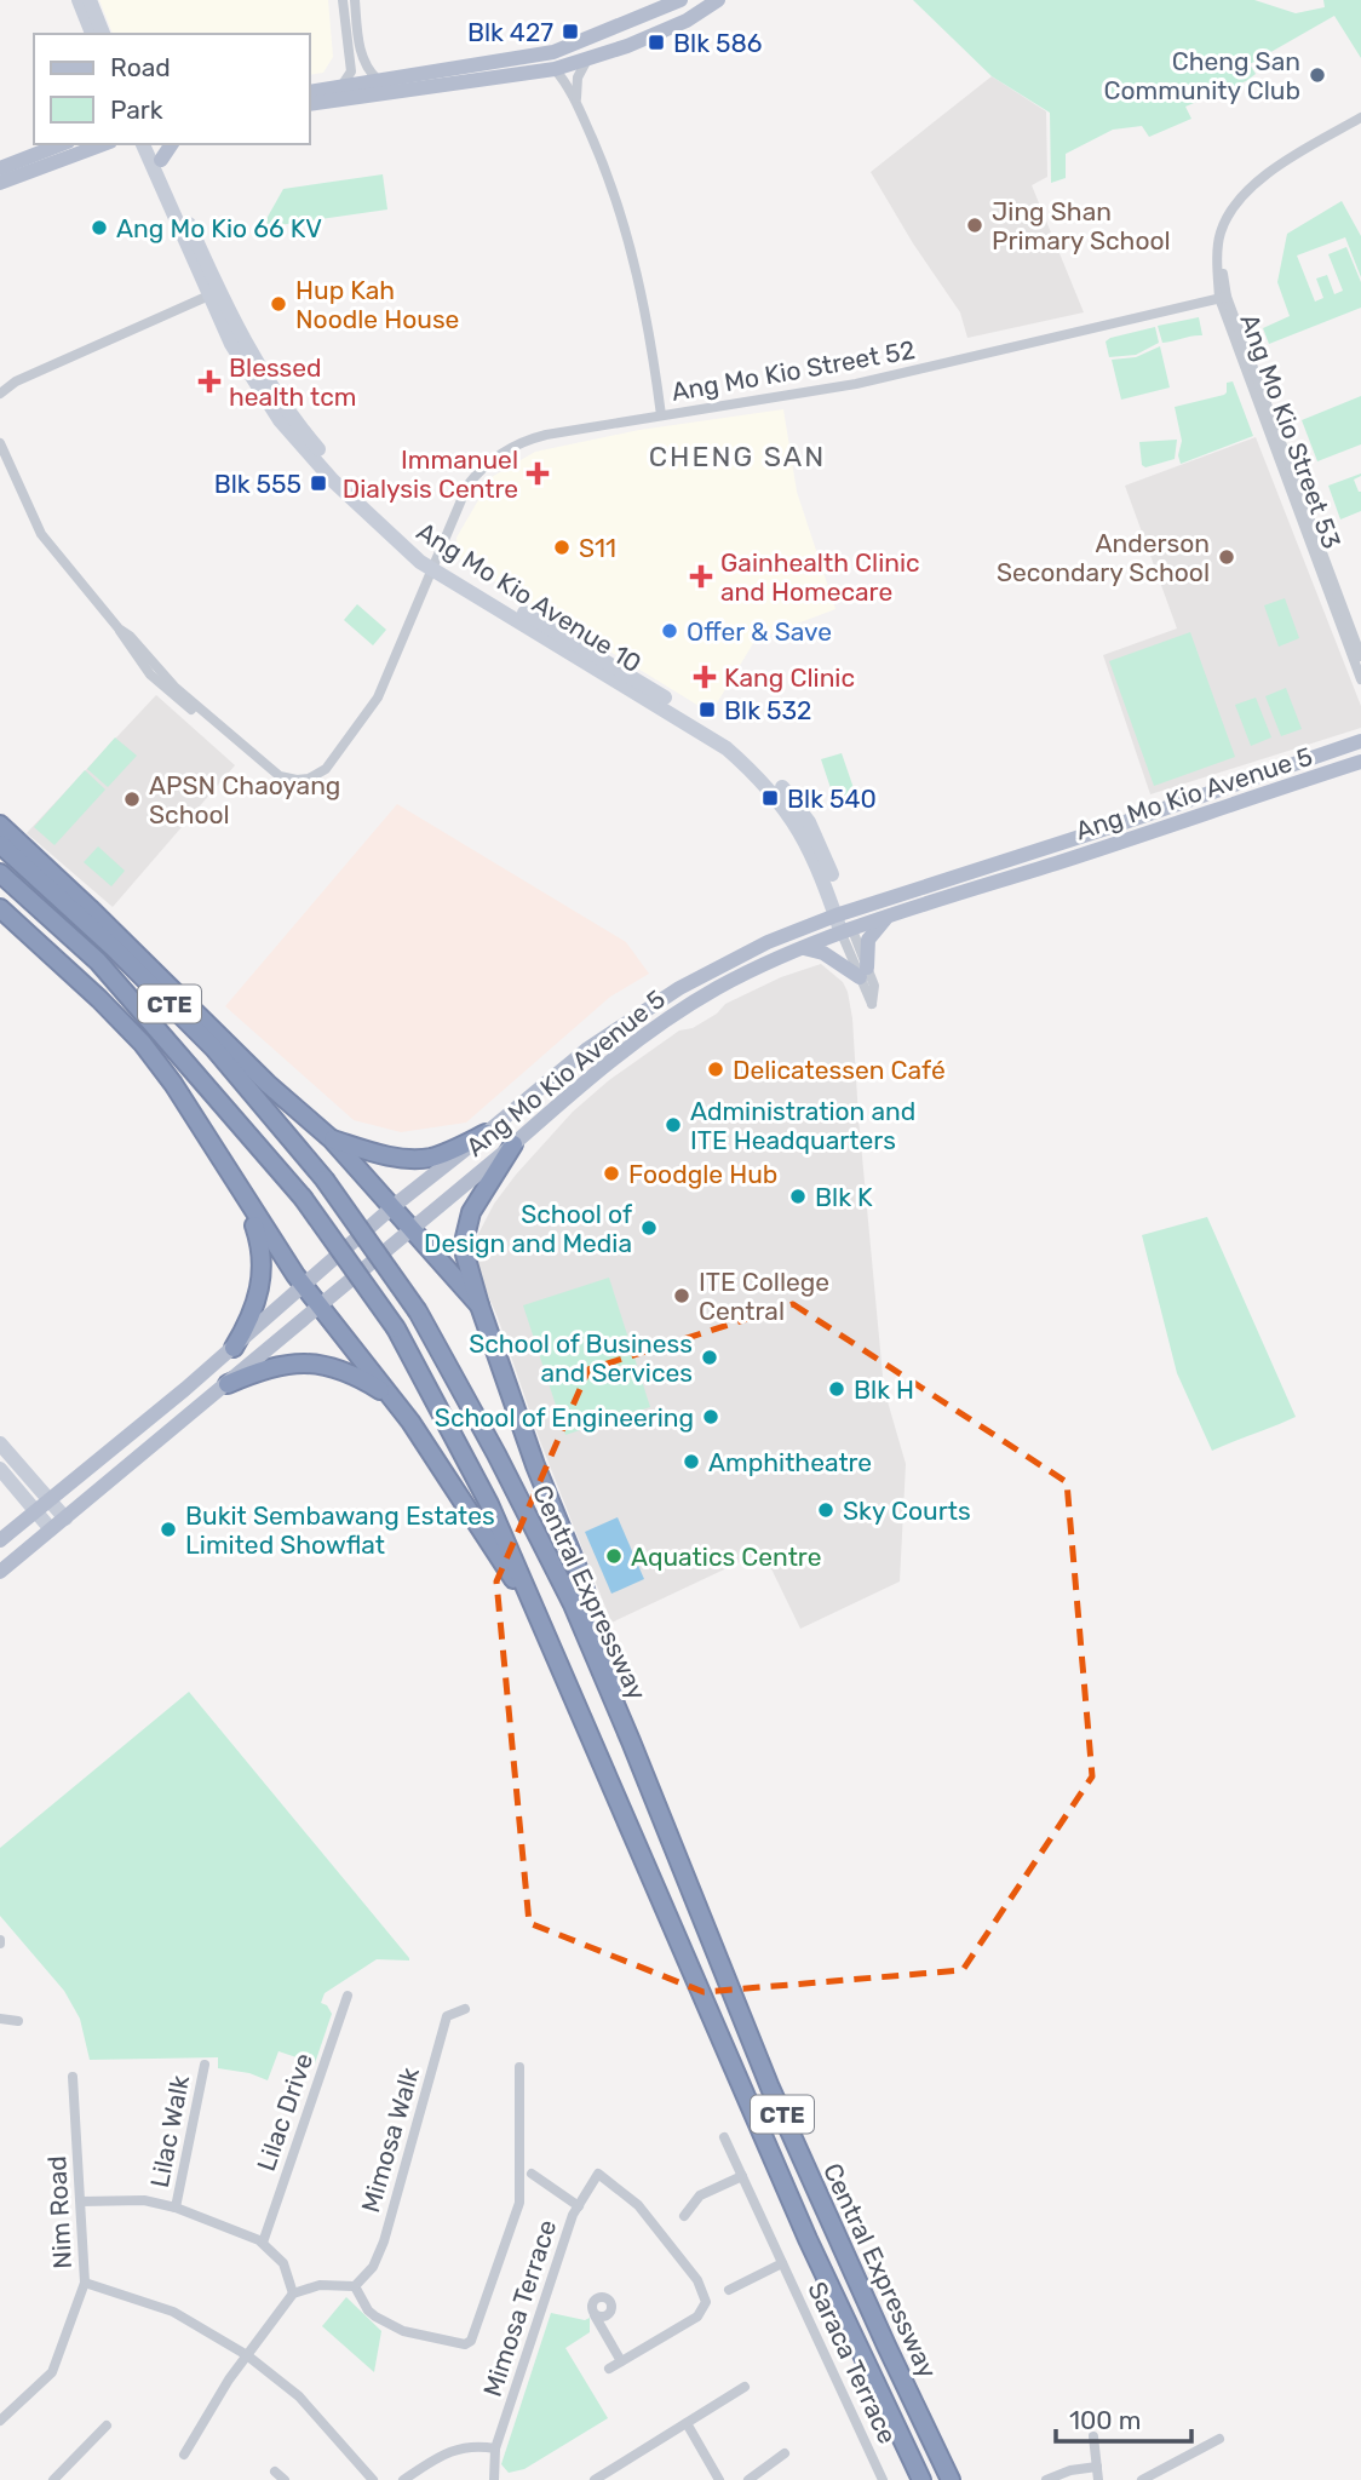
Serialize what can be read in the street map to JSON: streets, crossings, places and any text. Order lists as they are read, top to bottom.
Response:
{
  "streets": {
    "highway": ["CTE", "Central Expressway"],
    "main road": ["Ang Mo Kio Avenue 10", "Ang Mo Kio Avenue 5"],
    "street": [
      "Ang Mo Kio Street 52",
      "Ang Mo Kio Street 53",
      "Lilac Drive",
      "Lilac Walk",
      "Mimosa Walk",
      "Nim Road",
      "Mimosa Terrace",
      "Saraca Terrace"
    ]
  },
  "crossings": [
    ["Ang Mo Kio Street 52", "Ang Mo Kio Street 53"],
    ["Ang Mo Kio Street 52", "Ang Mo Kio Avenue 10"],
    ["Ang Mo Kio Avenue 10", "Ang Mo Kio Avenue 5"]
  ],
  "districts": ["CHENG SAN"],
  "places": {
    "transit": [
      "Blk 427",
      "Blk 586",
      "Blk 555",
      "Blk 532",
      "Blk 540"
    ],
    "other": [
      "Cheng San Community Club",
      "Jing Shan Primary School",
      "Ang Mo Kio 66 KV",
      "Hup Kah Noodle House",
      "S11",
      "Anderson Secondary School",
      "Offer & Save",
      "APSN Chaoyang School",
      "Delicatessen Café",
      "Administration and ITE Headquarters",
      "Foodgle Hub",
      "Blk K",
      "School of Design and Media",
      "ITE College Central",
      "School of Business and Services",
      "Blk H",
      "School of Engineering",
      "Amphitheatre",
      "Sky Courts",
      "Bukit Sembawang Estates Limited Showflat",
      "Aquatics Centre"
    ],
    "health": [
      "Blessed health tcm",
      "Immanuel Dialysis Centre",
      "Gainhealth Clinic and Homecare",
      "Kang Clinic"
    ]
  },
  "legend": ["Road", "Park"],
  "scale_bar": "100 m"
}
